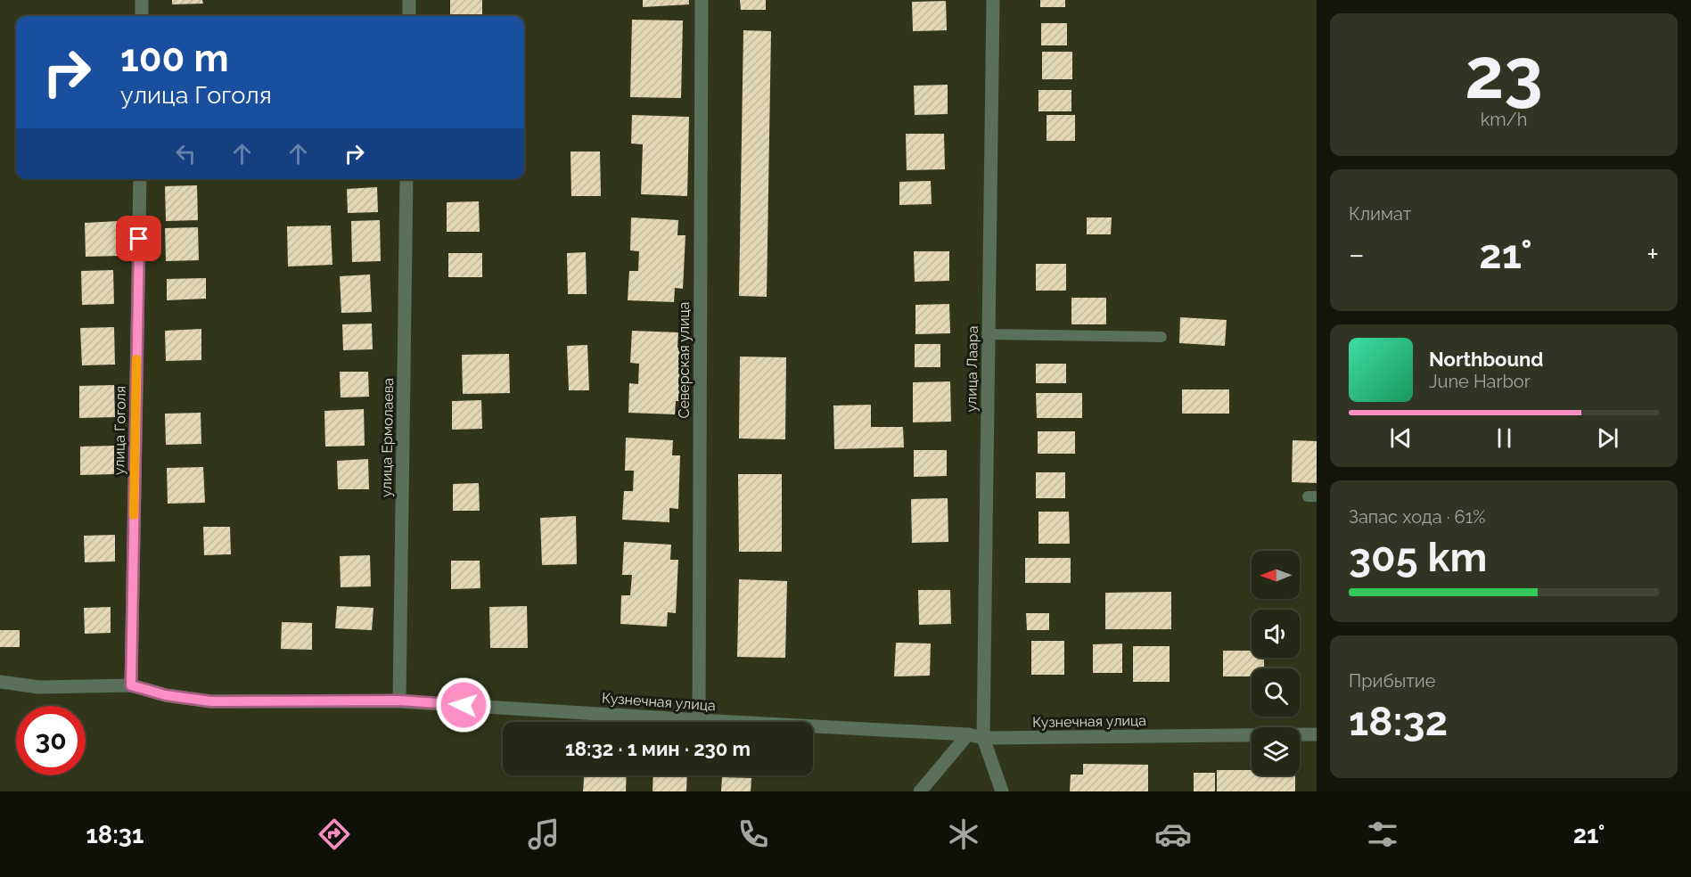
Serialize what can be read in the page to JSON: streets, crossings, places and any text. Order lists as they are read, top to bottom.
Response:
{
  "streets": {
    "street": [
      "Северская улица",
      "улица Лаара",
      "улица Гоголя",
      "улица Ермолаева",
      "Кузнечная улица"
    ]
  },
  "crossings": [
    ["Северская улица", "Кузнечная улица"],
    ["улица Лаара", "Кузнечная улица"],
    ["улица Гоголя", "Кузнечная улица"],
    ["улица Ермолаева", "Кузнечная улица"]
  ],
  "north": "left",
  "page": {
    "tile": [
      ["23", "km/h"],
      "Климат",
      ["Запас хода · 61%", "305 km"],
      ["Прибытие", "18:32"]
    ],
    "turn": ["100 m", "улица Гоголя"],
    "heat": ["−", "21°", "+"],
    "song": ["Northbound", "June Harbor"],
    "limit": "30",
    "trip": "18:32 · 1 мин · 230 m",
    "tabs": ["18:31", "21°"]
  }
}
